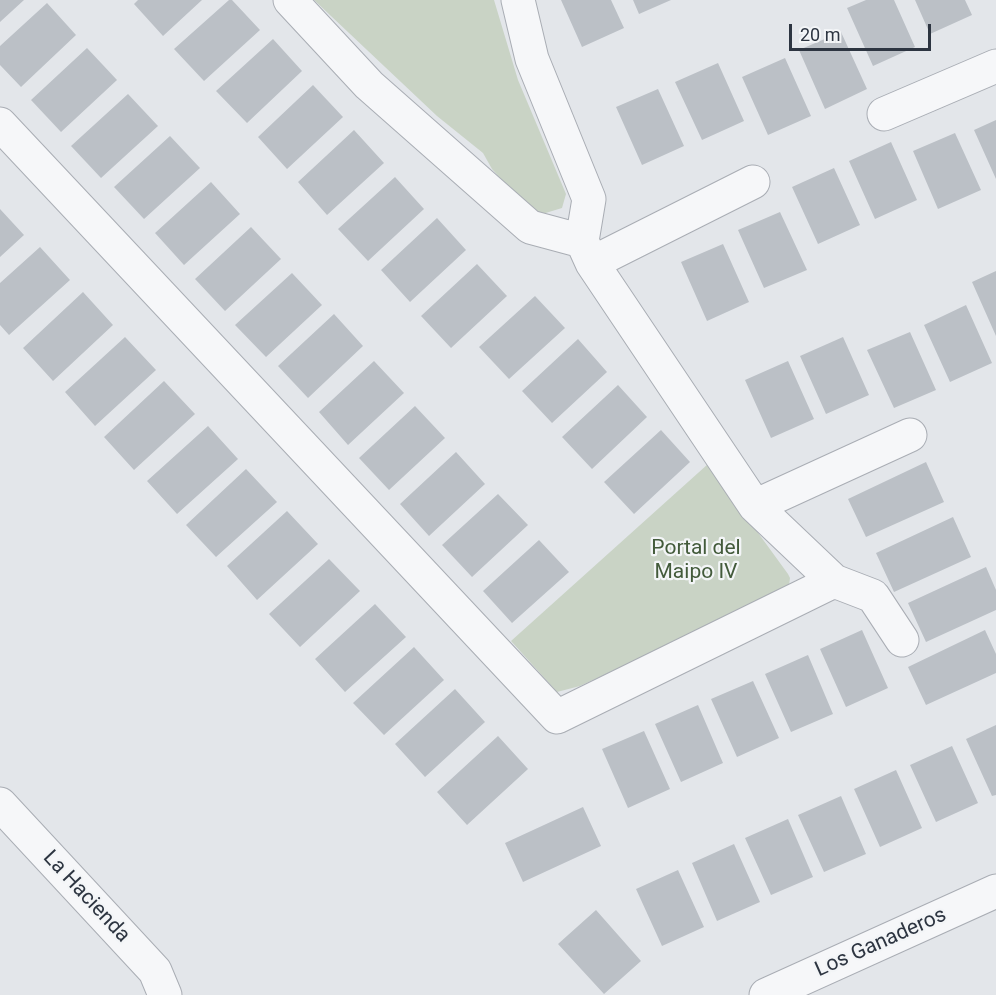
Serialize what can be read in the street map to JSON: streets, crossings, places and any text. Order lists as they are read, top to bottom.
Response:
{
  "streets": {
    "street": ["La Hacienda", "Los Ganaderos"]
  },
  "parks": ["Portal del Maipo IV"],
  "scale_bar": "20 m"
}
